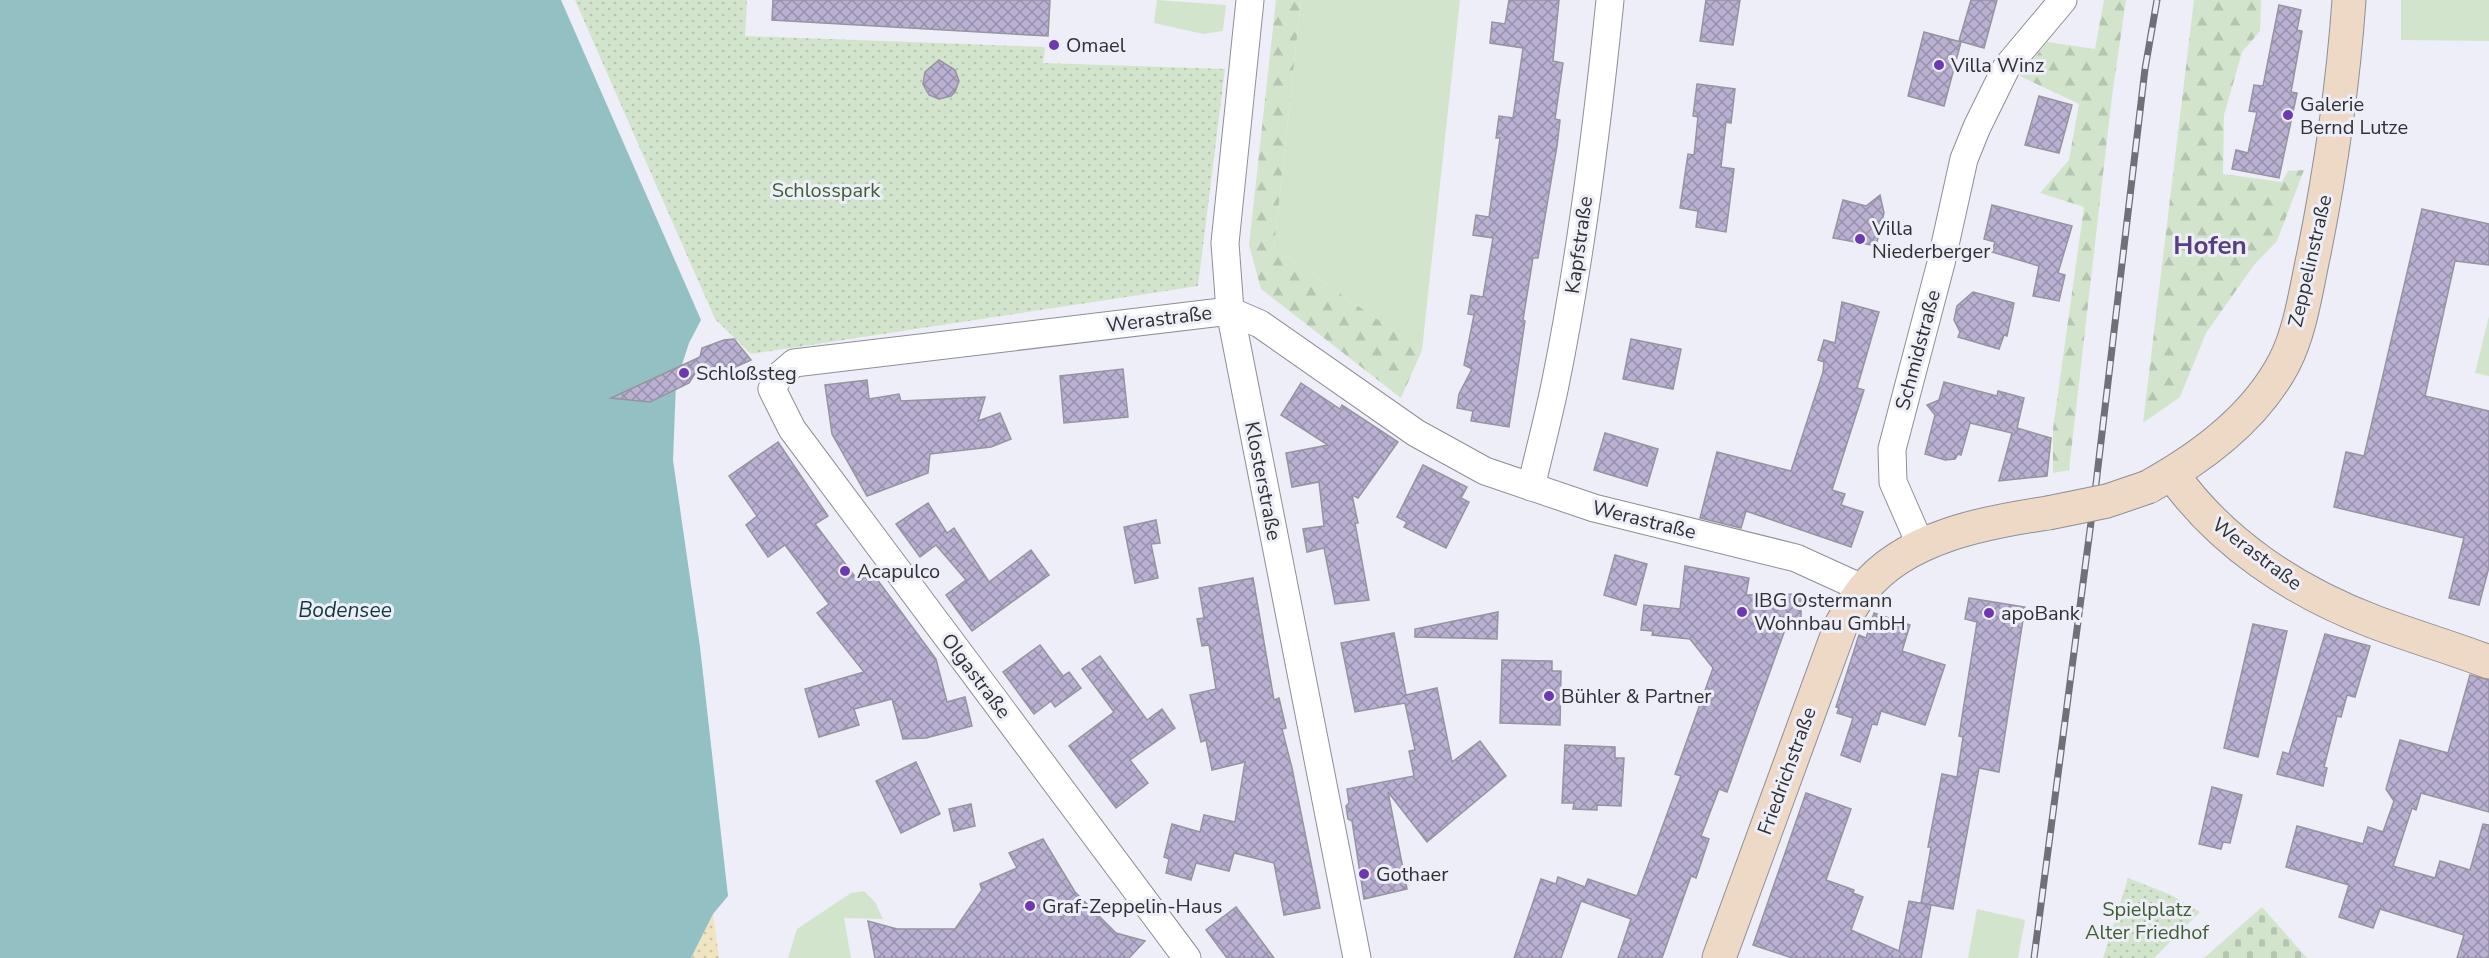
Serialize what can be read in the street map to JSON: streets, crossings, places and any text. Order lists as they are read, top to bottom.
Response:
{
  "streets": {
    "main road": ["Zeppelinstraße", "Werastraße", "Friedrichstraße"],
    "street": [
      "Kapfstraße",
      "Schmidstraße",
      "Klosterstraße",
      "Olgastraße"
    ]
  },
  "crossings": [
    ["Kapfstraße", "Werastraße"],
    ["Zeppelinstraße", "Werastraße"],
    ["Werastraße", "Klosterstraße"],
    ["Werastraße", "Olgastraße"],
    ["Werastraße", "Friedrichstraße"]
  ],
  "districts": ["Hofen"],
  "water": ["Bodensee"],
  "parks": ["Schlosspark", "Spielplatz Alter Friedhof"],
  "places": [
    "Omael",
    "Villa Winz",
    "Galerie Bernd Lutze",
    "Villa Niederberger",
    "Schloßsteg",
    "Acapulco",
    "IBG Ostermann Wohnbau GmbH",
    "apoBank",
    "Bühler & Partner",
    "Gothaer",
    "Graf-Zeppelin-Haus"
  ]
}
